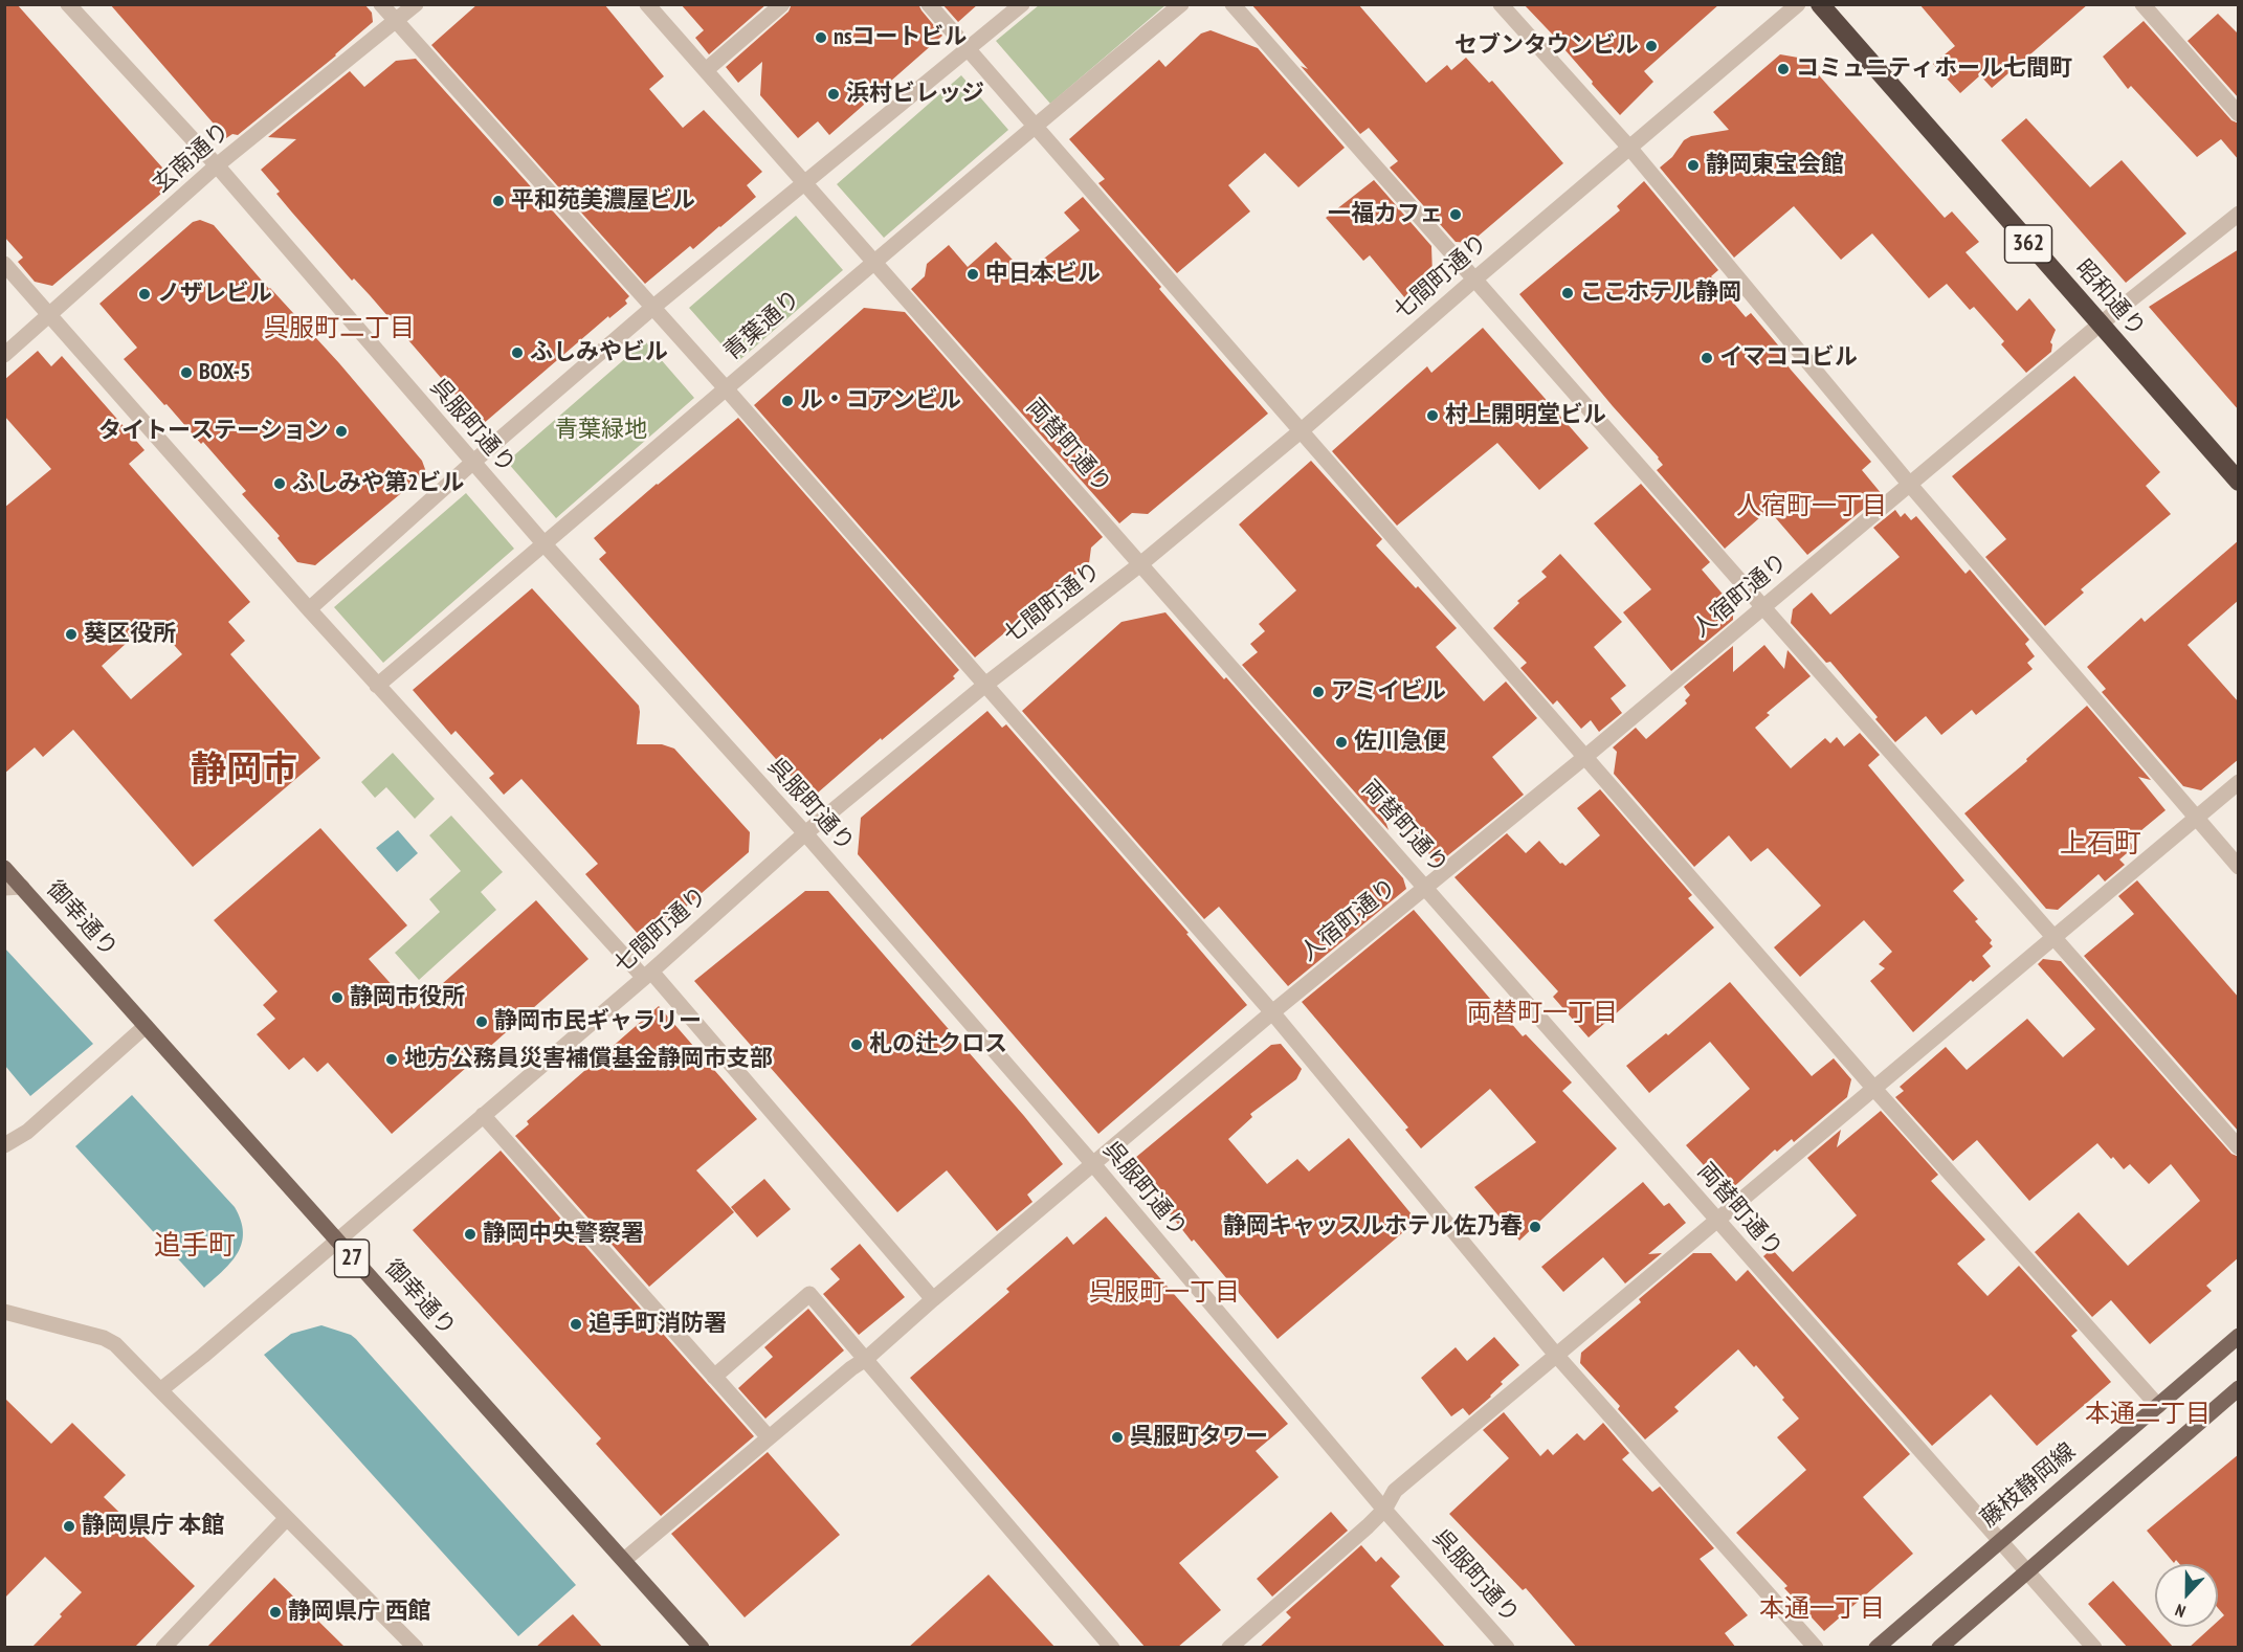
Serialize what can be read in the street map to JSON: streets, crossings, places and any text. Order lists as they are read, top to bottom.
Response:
{
  "streets": {
    "highway": ["362", "昭和通り"],
    "main road": ["御幸通り", "27", "藤枝静岡線"],
    "street": [
      "玄南通り",
      "七間町通り",
      "青葉通り",
      "呉服町通り",
      "両替町通り",
      "人宿町通り"
    ]
  },
  "crossings": [
    ["玄南通り", "呉服町通り"],
    ["七間町通り", "呉服町通り"],
    ["七間町通り", "両替町通り"],
    ["七間町通り", "御幸通り"],
    ["昭和通り", "人宿町通り"],
    ["青葉通り", "呉服町通り"],
    ["青葉通り", "両替町通り"],
    ["呉服町通り", "人宿町通り"],
    ["両替町通り", "人宿町通り"],
    ["両替町通り", "藤枝静岡線"],
    ["人宿町通り", "御幸通り"]
  ],
  "districts": [
    "呉服町二丁目",
    "人宿町一丁目",
    "静岡市",
    "上石町",
    "両替町一丁目",
    "追手町",
    "呉服町一丁目",
    "本通二丁目",
    "本通一丁目"
  ],
  "parks": ["青葉緑地"],
  "places": [
    "nsコートビル",
    "セブンタウンビル",
    "コミュニティホール七間町",
    "浜村ビレッジ",
    "静岡東宝会館",
    "平和苑美濃屋ビル",
    "一福カフェ",
    "中日本ビル",
    "ここホテル静岡",
    "ノザレビル",
    "ふしみやビル",
    "イマココビル",
    "BOX-5",
    "ル・コアンビル",
    "村上開明堂ビル",
    "タイトーステーション",
    "ふしみや第2ビル",
    "葵区役所",
    "アミイビル",
    "佐川急便",
    "静岡市役所",
    "静岡市民ギャラリー",
    "札の辻クロス",
    "地方公務員災害補償基金静岡市支部",
    "静岡キャッスルホテル佐乃春",
    "静岡中央警察署",
    "追手町消防署",
    "呉服町タワー",
    "静岡県庁 本館",
    "静岡県庁 西館"
  ],
  "north": "bottom"
}
